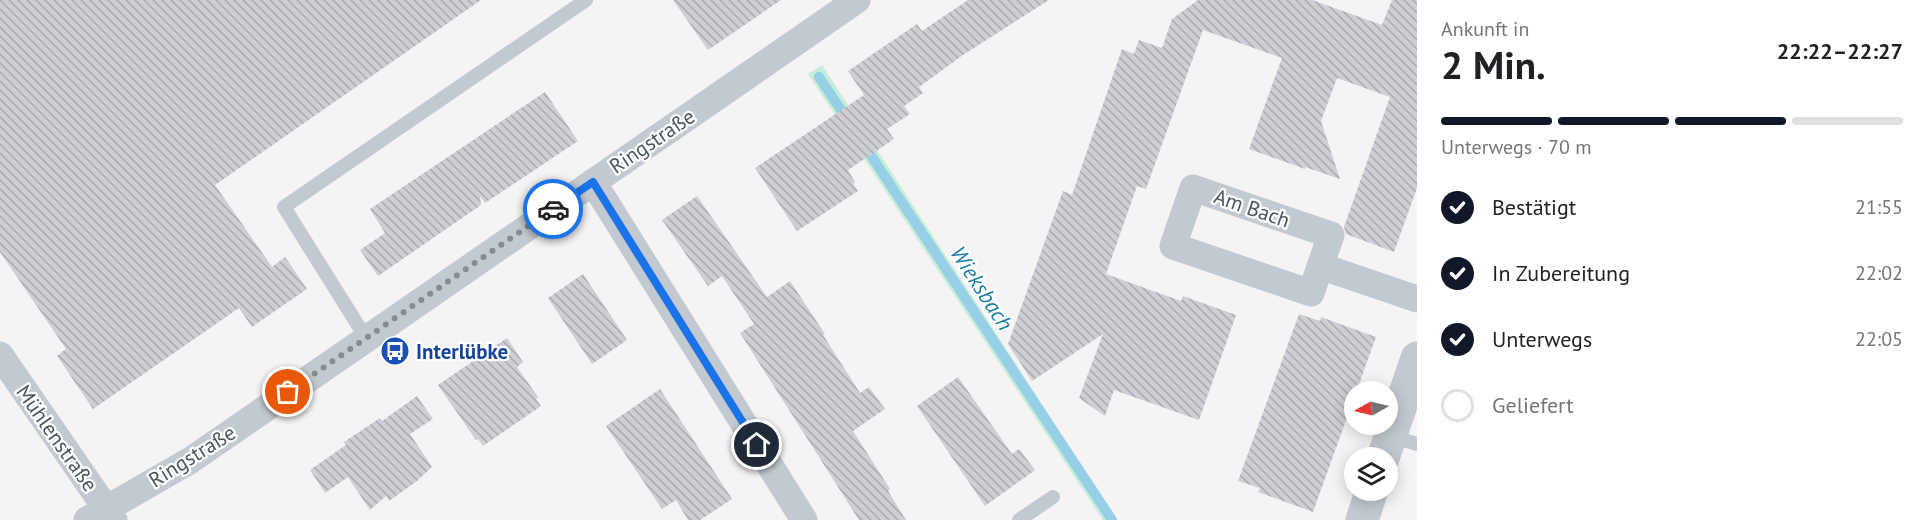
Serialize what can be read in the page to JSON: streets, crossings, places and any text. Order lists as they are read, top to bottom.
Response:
{
  "streets": {
    "street": ["Ringstraße", "Am Bach", "Mühlenstraße"]
  },
  "crossings": [
    ["Ringstraße", "Mühlenstraße"]
  ],
  "water": ["Wieksbach"],
  "places": {
    "bus stop": ["Interlübke"]
  },
  "north": "left",
  "page": {
    "heading": ["2 Min.", "Ankunft in", "22:22–22:27"],
    "bar": "Unterwegs · 70 m",
    "list": [
      ["Bestätigt", "21:55"],
      ["In Zubereitung", "22:02"],
      ["Unterwegs", "22:05"],
      "Geliefert"
    ]
  }
}
